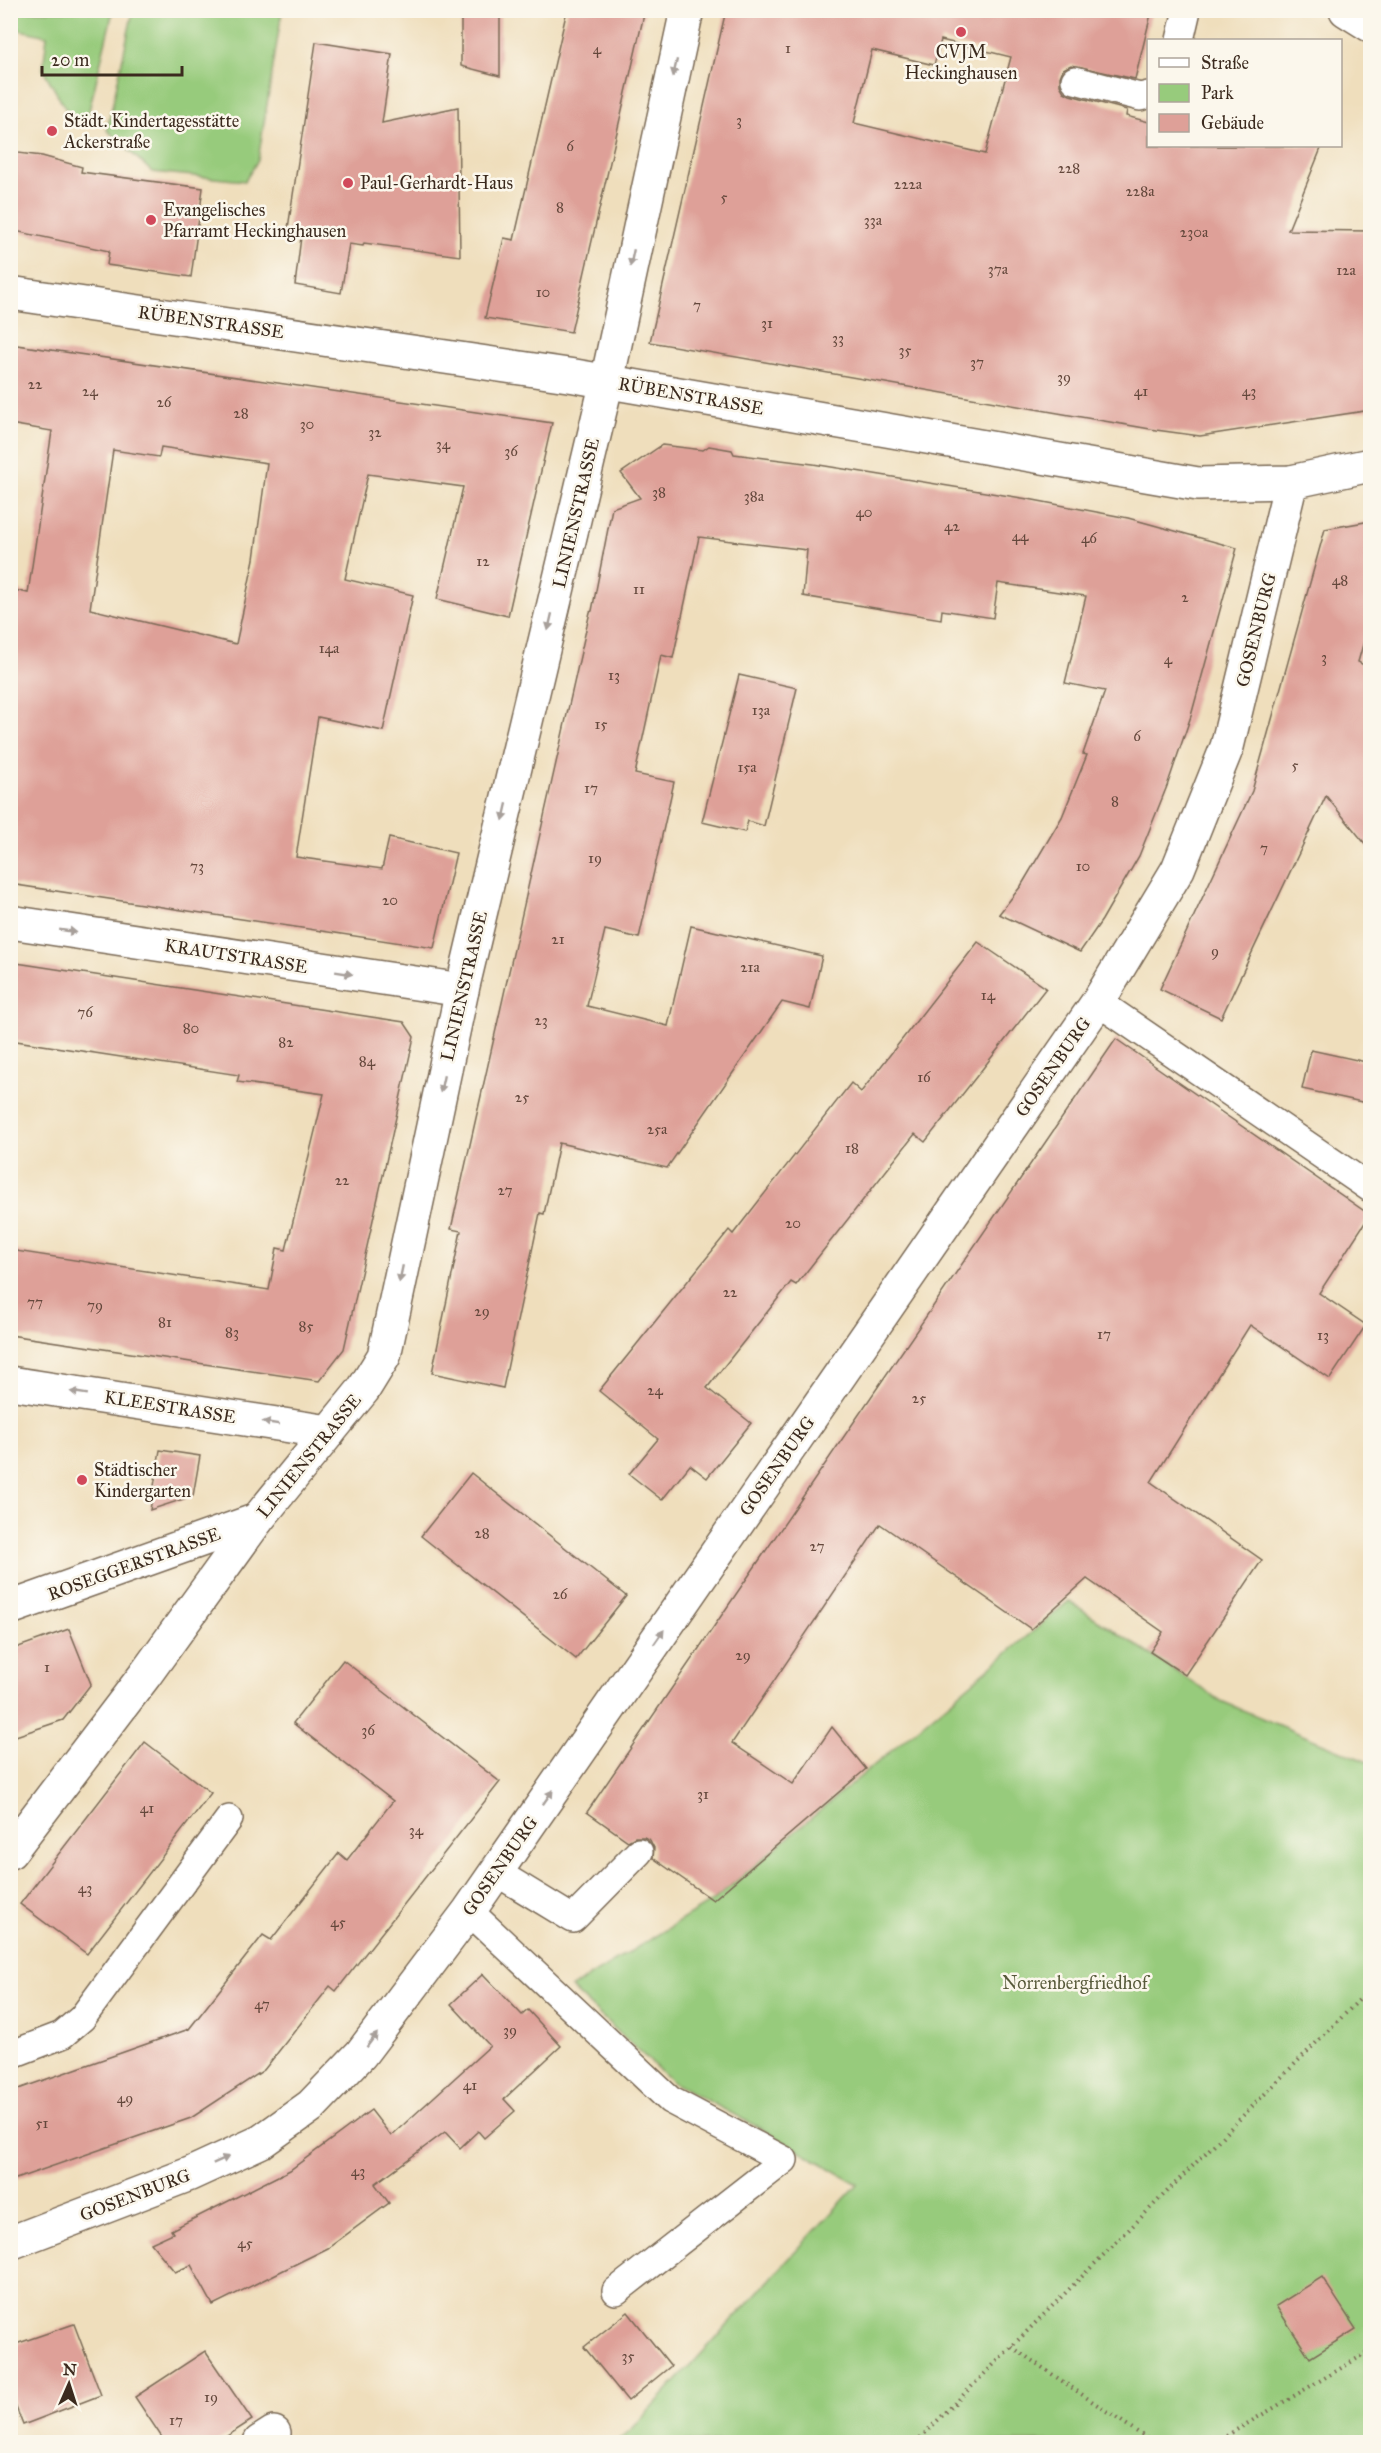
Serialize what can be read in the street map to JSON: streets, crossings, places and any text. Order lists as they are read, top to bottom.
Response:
{
  "streets": {
    "street": [
      "RÜBENSTRASSE",
      "LINIENSTRASSE",
      "GOSENBURG",
      "KRAUTSTRASSE",
      "KLEESTRASSE",
      "ROSEGGERSTRASSE"
    ]
  },
  "crossings": [
    ["RÜBENSTRASSE", "LINIENSTRASSE"],
    ["RÜBENSTRASSE", "GOSENBURG"],
    ["LINIENSTRASSE", "KRAUTSTRASSE"],
    ["LINIENSTRASSE", "KLEESTRASSE"],
    ["LINIENSTRASSE", "ROSEGGERSTRASSE"]
  ],
  "one_way": [
    "LINIENSTRASSE",
    "GOSENBURG",
    "KRAUTSTRASSE",
    "KLEESTRASSE"
  ],
  "parks": ["Norrenbergfriedhof"],
  "places": [
    "CVJM Heckinghausen",
    "Städt. Kindertagesstätte Ackerstraße",
    "Paul-Gerhardt-Haus",
    "Evangelisches Pfarramt Heckinghausen",
    "Städtischer Kindergarten"
  ],
  "house_numbers": [
    "1",
    "4",
    "3",
    "6",
    "228",
    "222a",
    "228a",
    "5",
    "8",
    "33a",
    "230a",
    "37a",
    "12a",
    "10",
    "7",
    "31",
    "33",
    "35",
    "37",
    "39",
    "22",
    "24",
    "41",
    "43",
    "26",
    "28",
    "30",
    "32",
    "34",
    "36",
    "38",
    "38a",
    "40",
    "42",
    "44",
    "46",
    "12",
    "48",
    "11",
    "2",
    "14a",
    "3",
    "4",
    "13",
    "13a",
    "15",
    "6",
    "5",
    "15a",
    "17",
    "8",
    "7",
    "19",
    "73",
    "10",
    "20",
    "21",
    "9",
    "21a",
    "14",
    "76",
    "23",
    "80",
    "82",
    "84",
    "16",
    "25",
    "25a",
    "18",
    "22",
    "27",
    "20",
    "22",
    "77",
    "79",
    "29",
    "81",
    "85",
    "83",
    "17",
    "13",
    "24",
    "25",
    "28",
    "27",
    "26",
    "29",
    "1",
    "36",
    "31",
    "41",
    "34",
    "43",
    "45",
    "47",
    "39",
    "41",
    "49",
    "51",
    "43",
    "45",
    "35",
    "19",
    "17"
  ],
  "legend": ["Straße", "Park", "Gebäude"],
  "scale_bar": "20 m",
  "north": "top"
}
